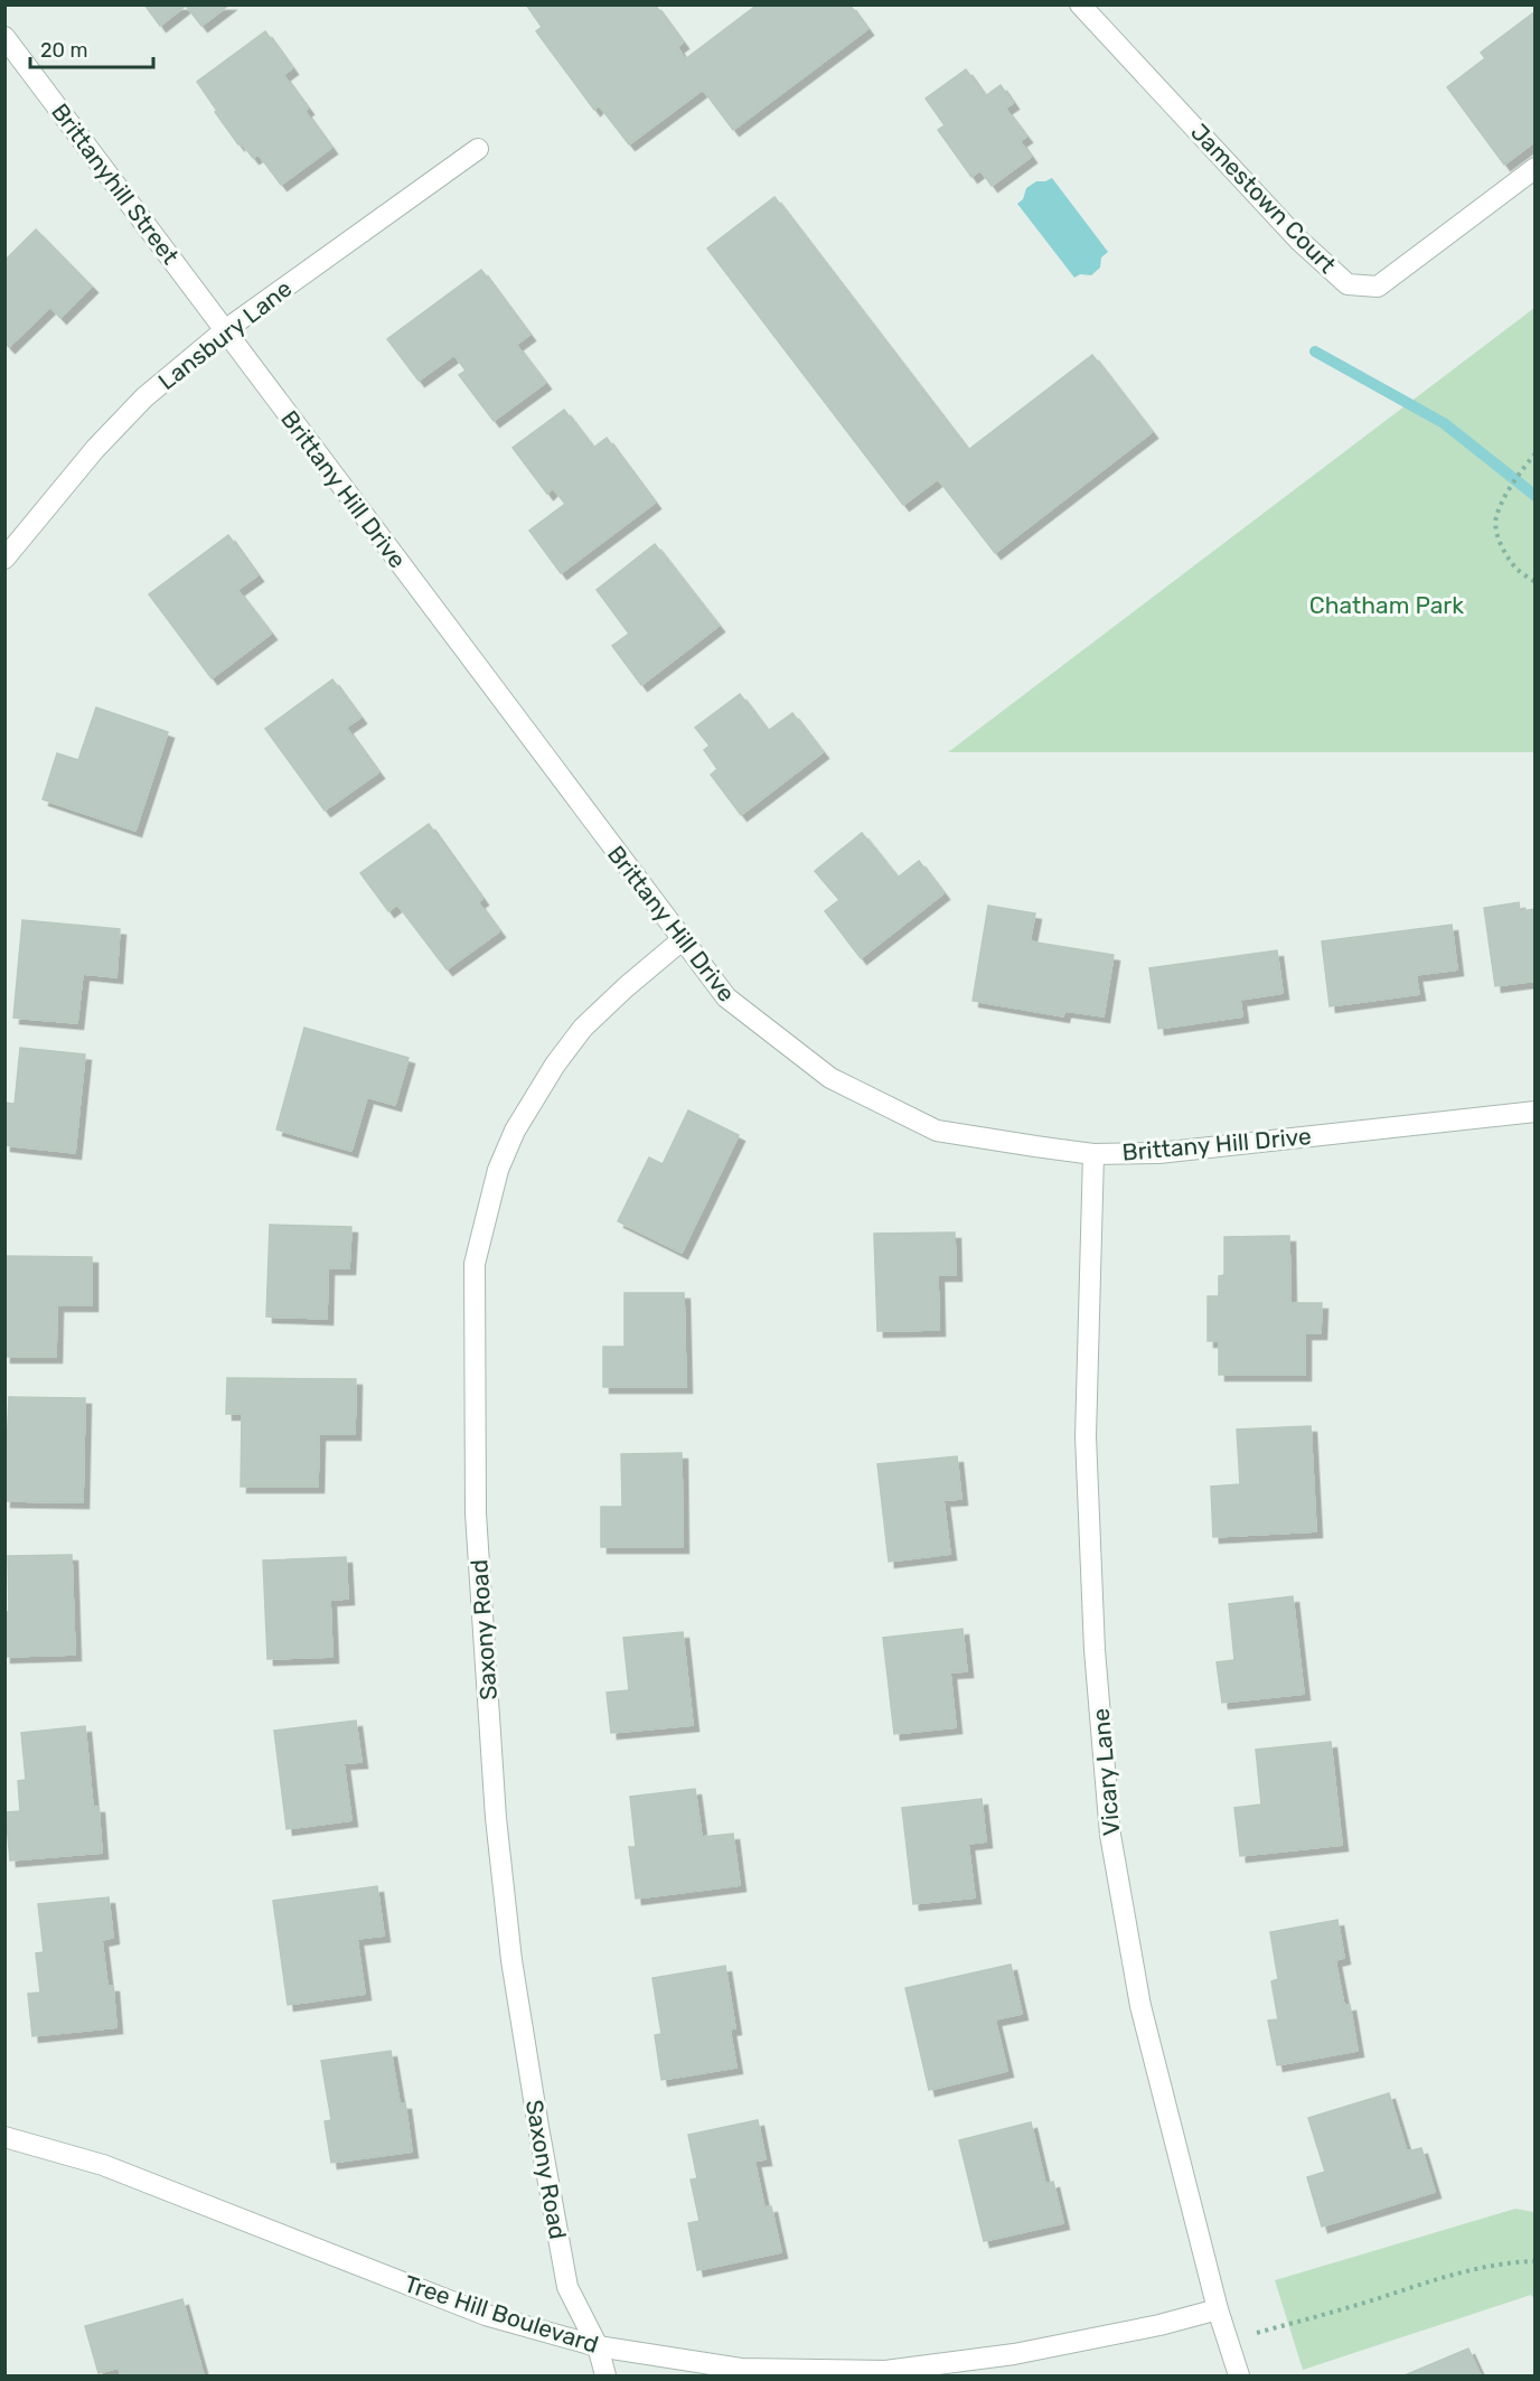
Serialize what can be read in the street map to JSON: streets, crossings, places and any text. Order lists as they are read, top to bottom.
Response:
{
  "streets": {
    "street": [
      "Brittanyhill Street",
      "Jamestown Court",
      "Lansbury Lane",
      "Brittany Hill Drive",
      "Saxony Road",
      "Vicary Lane",
      "Tree Hill Boulevard"
    ]
  },
  "crossings": [
    ["Brittanyhill Street", "Lansbury Lane"],
    ["Brittanyhill Street", "Brittany Hill Drive"],
    ["Lansbury Lane", "Brittany Hill Drive"],
    ["Brittany Hill Drive", "Saxony Road"],
    ["Brittany Hill Drive", "Vicary Lane"],
    ["Saxony Road", "Tree Hill Boulevard"],
    ["Vicary Lane", "Tree Hill Boulevard"]
  ],
  "parks": ["Chatham Park"],
  "scale_bar": "20 m"
}
